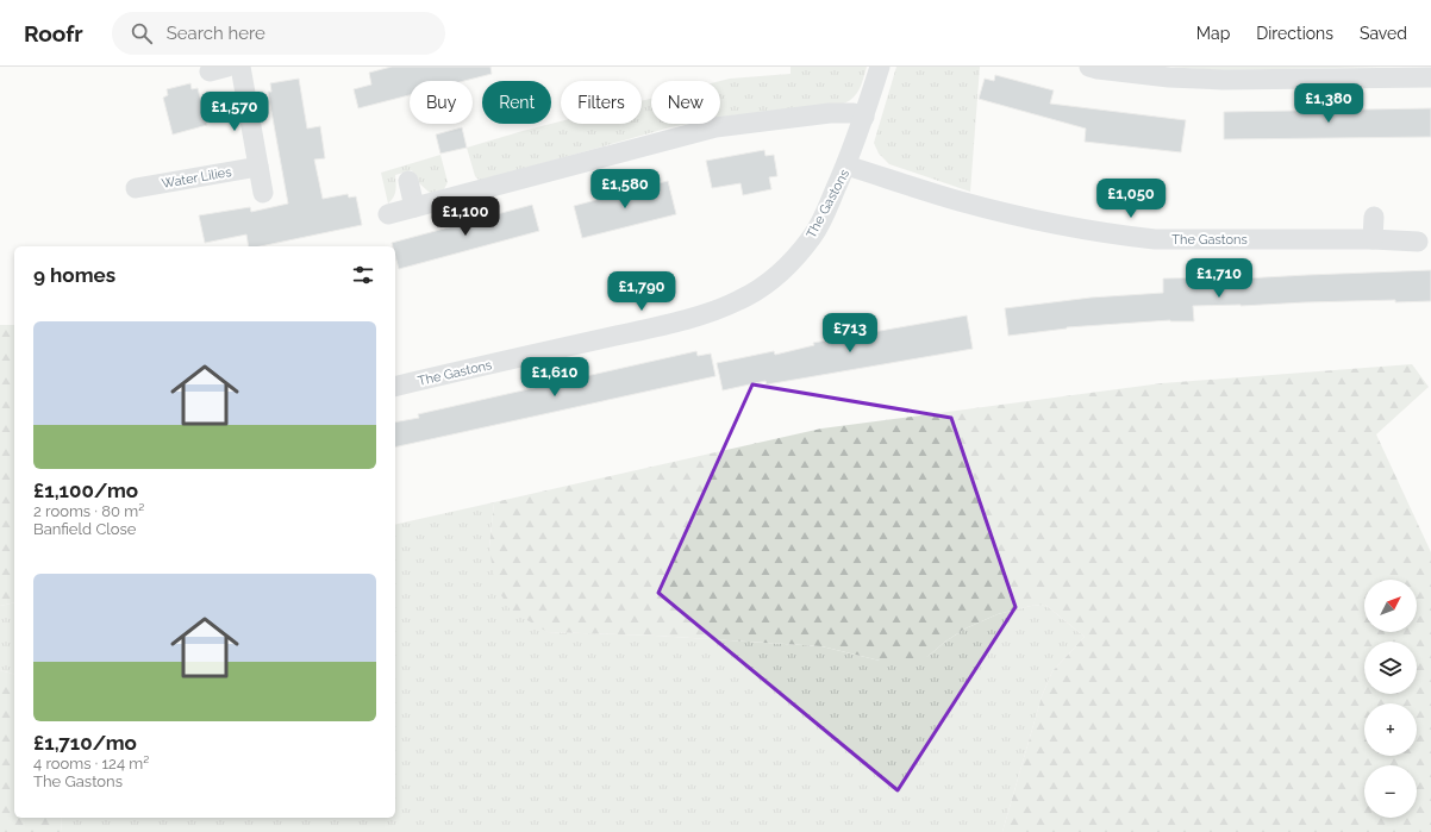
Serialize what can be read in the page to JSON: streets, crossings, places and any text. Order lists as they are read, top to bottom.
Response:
{
  "streets": {
    "street": ["Water Lilies", "The Gastons"]
  },
  "north": "top right",
  "page": {
    "header": "Roofr",
    "search": "Search here",
    "nav": ["Map", "Directions", "Saved"],
    "chip": [
      "Buy",
      "Rent",
      "Filters",
      "New"
    ],
    "price": [
      "£1,380",
      "£1,570",
      "£1,580",
      "£1,050",
      "£1,100",
      "£1,710",
      "£1,790",
      "£713",
      "£1,610"
    ],
    "heading": "9 homes",
    "list": [
      {
        "name": "£1,100/mo",
        "note": "2 rooms · 80 m² · Banfield Close"
      },
      {
        "name": "£1,710/mo",
        "note": "4 rooms · 124 m² · The Gastons"
      }
    ],
    "map_buttons": ["+", "−"]
  }
}
